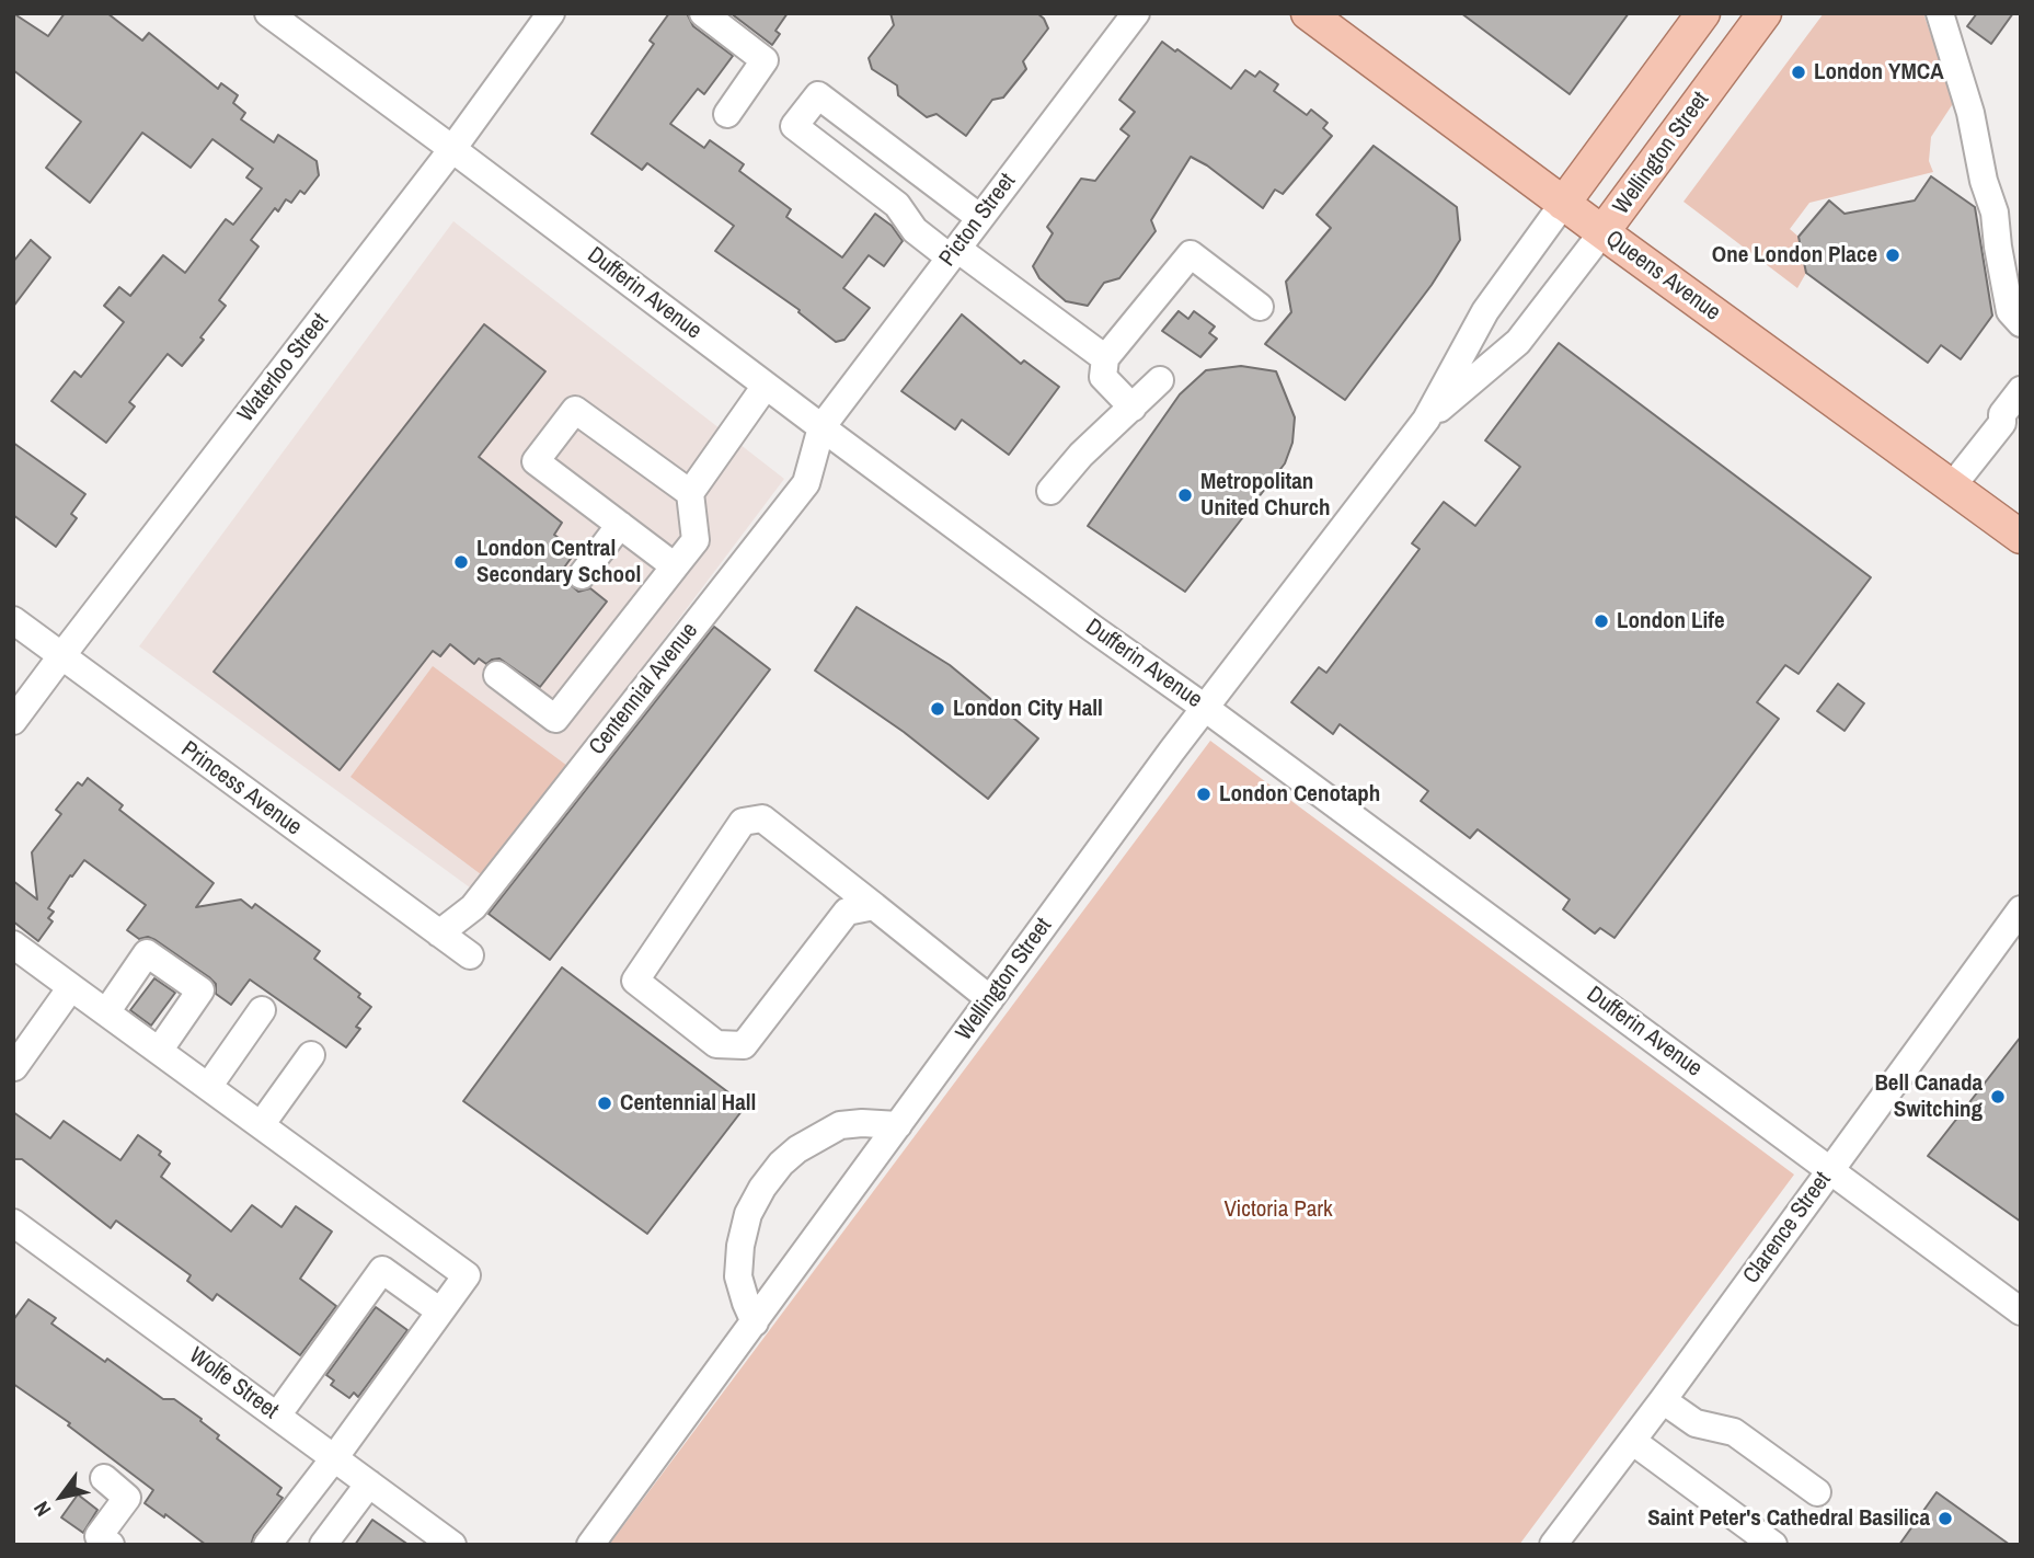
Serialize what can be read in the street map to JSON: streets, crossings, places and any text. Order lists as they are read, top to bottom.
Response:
{
  "streets": {
    "main road": ["Wellington Street", "Queens Avenue"],
    "street": [
      "Picton Street",
      "Dufferin Avenue",
      "Waterloo Street",
      "Centennial Avenue",
      "Princess Avenue",
      "Clarence Street",
      "Wolfe Street"
    ]
  },
  "crossings": [
    ["Wellington Street", "Queens Avenue"],
    ["Wellington Street", "Dufferin Avenue"],
    ["Picton Street", "Dufferin Avenue"],
    ["Picton Street", "Centennial Avenue"],
    ["Dufferin Avenue", "Waterloo Street"],
    ["Dufferin Avenue", "Centennial Avenue"],
    ["Dufferin Avenue", "Clarence Street"],
    ["Waterloo Street", "Princess Avenue"],
    ["Centennial Avenue", "Princess Avenue"]
  ],
  "parks": ["Victoria Park"],
  "places": [
    "London YMCA",
    "One London Place",
    "Metropolitan United Church",
    "London Central Secondary School",
    "London Life",
    "London City Hall",
    "London Cenotaph",
    "Bell Canada Switching",
    "Centennial Hall",
    "Saint Peter's Cathedral Basilica"
  ],
  "north": "bottom left"
}
